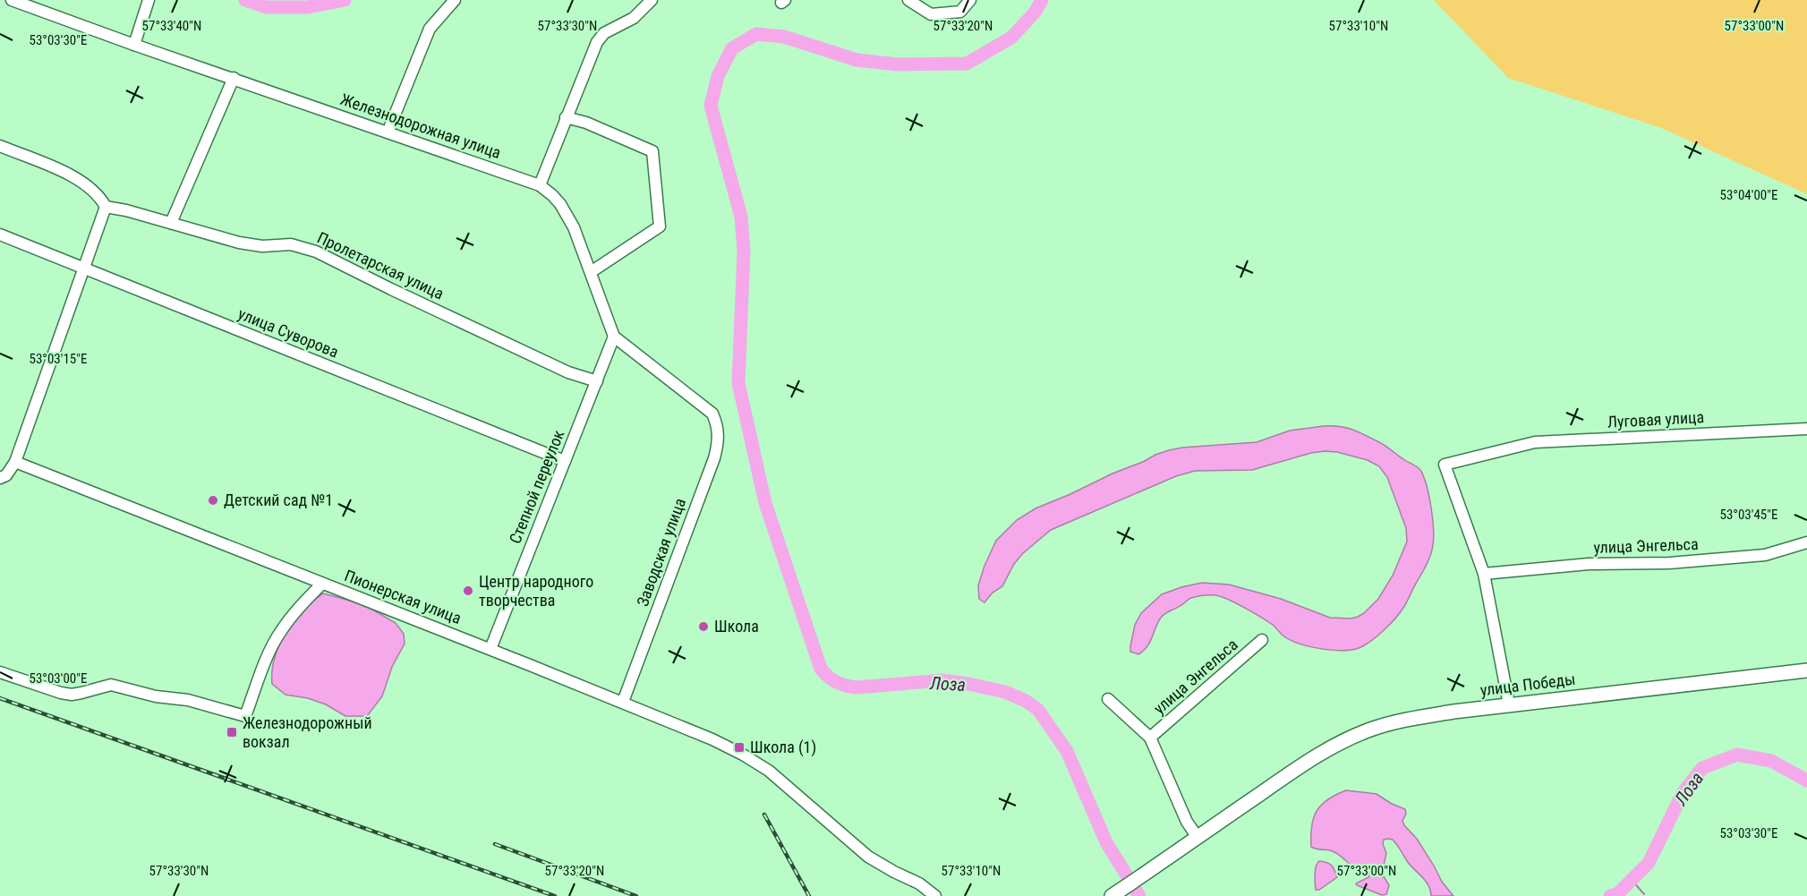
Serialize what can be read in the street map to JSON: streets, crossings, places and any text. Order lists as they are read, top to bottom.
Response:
{
  "streets": {
    "main road": ["улица Победы"],
    "street": [
      "Железнодорожная улица",
      "Пролетарская улица",
      "улица Суворова",
      "Луговая улица",
      "Степной переулок",
      "улица Энгельса",
      "Заводская улица",
      "Пионерская улица"
    ]
  },
  "crossings": [
    ["Железнодорожная улица", "Степной переулок"],
    ["Железнодорожная улица", "Заводская улица"],
    ["Пролетарская улица", "Степной переулок"],
    ["улица Суворова", "Степной переулок"],
    ["Луговая улица", "улица Энгельса"],
    ["Степной переулок", "Заводская улица"],
    ["Степной переулок", "Пионерская улица"],
    ["Заводская улица", "Пионерская улица"]
  ],
  "water": ["Лоза"],
  "places": {
    "other": ["Детский сад №1", "Центр народного творчества", "Школа"],
    "transit": ["Железнодорожный вокзал", "Школа (1)"]
  },
  "coordinates": [
    "57°33'20\"N",
    "57°33'10\"N",
    "57°33'40\"N",
    "57°33'30\"N",
    "57°33'00\"N",
    "53°03'30\"E",
    "53°04'00\"E",
    "53°03'15\"E",
    "53°03'45\"E",
    "53°03'00\"E"
  ]
}
